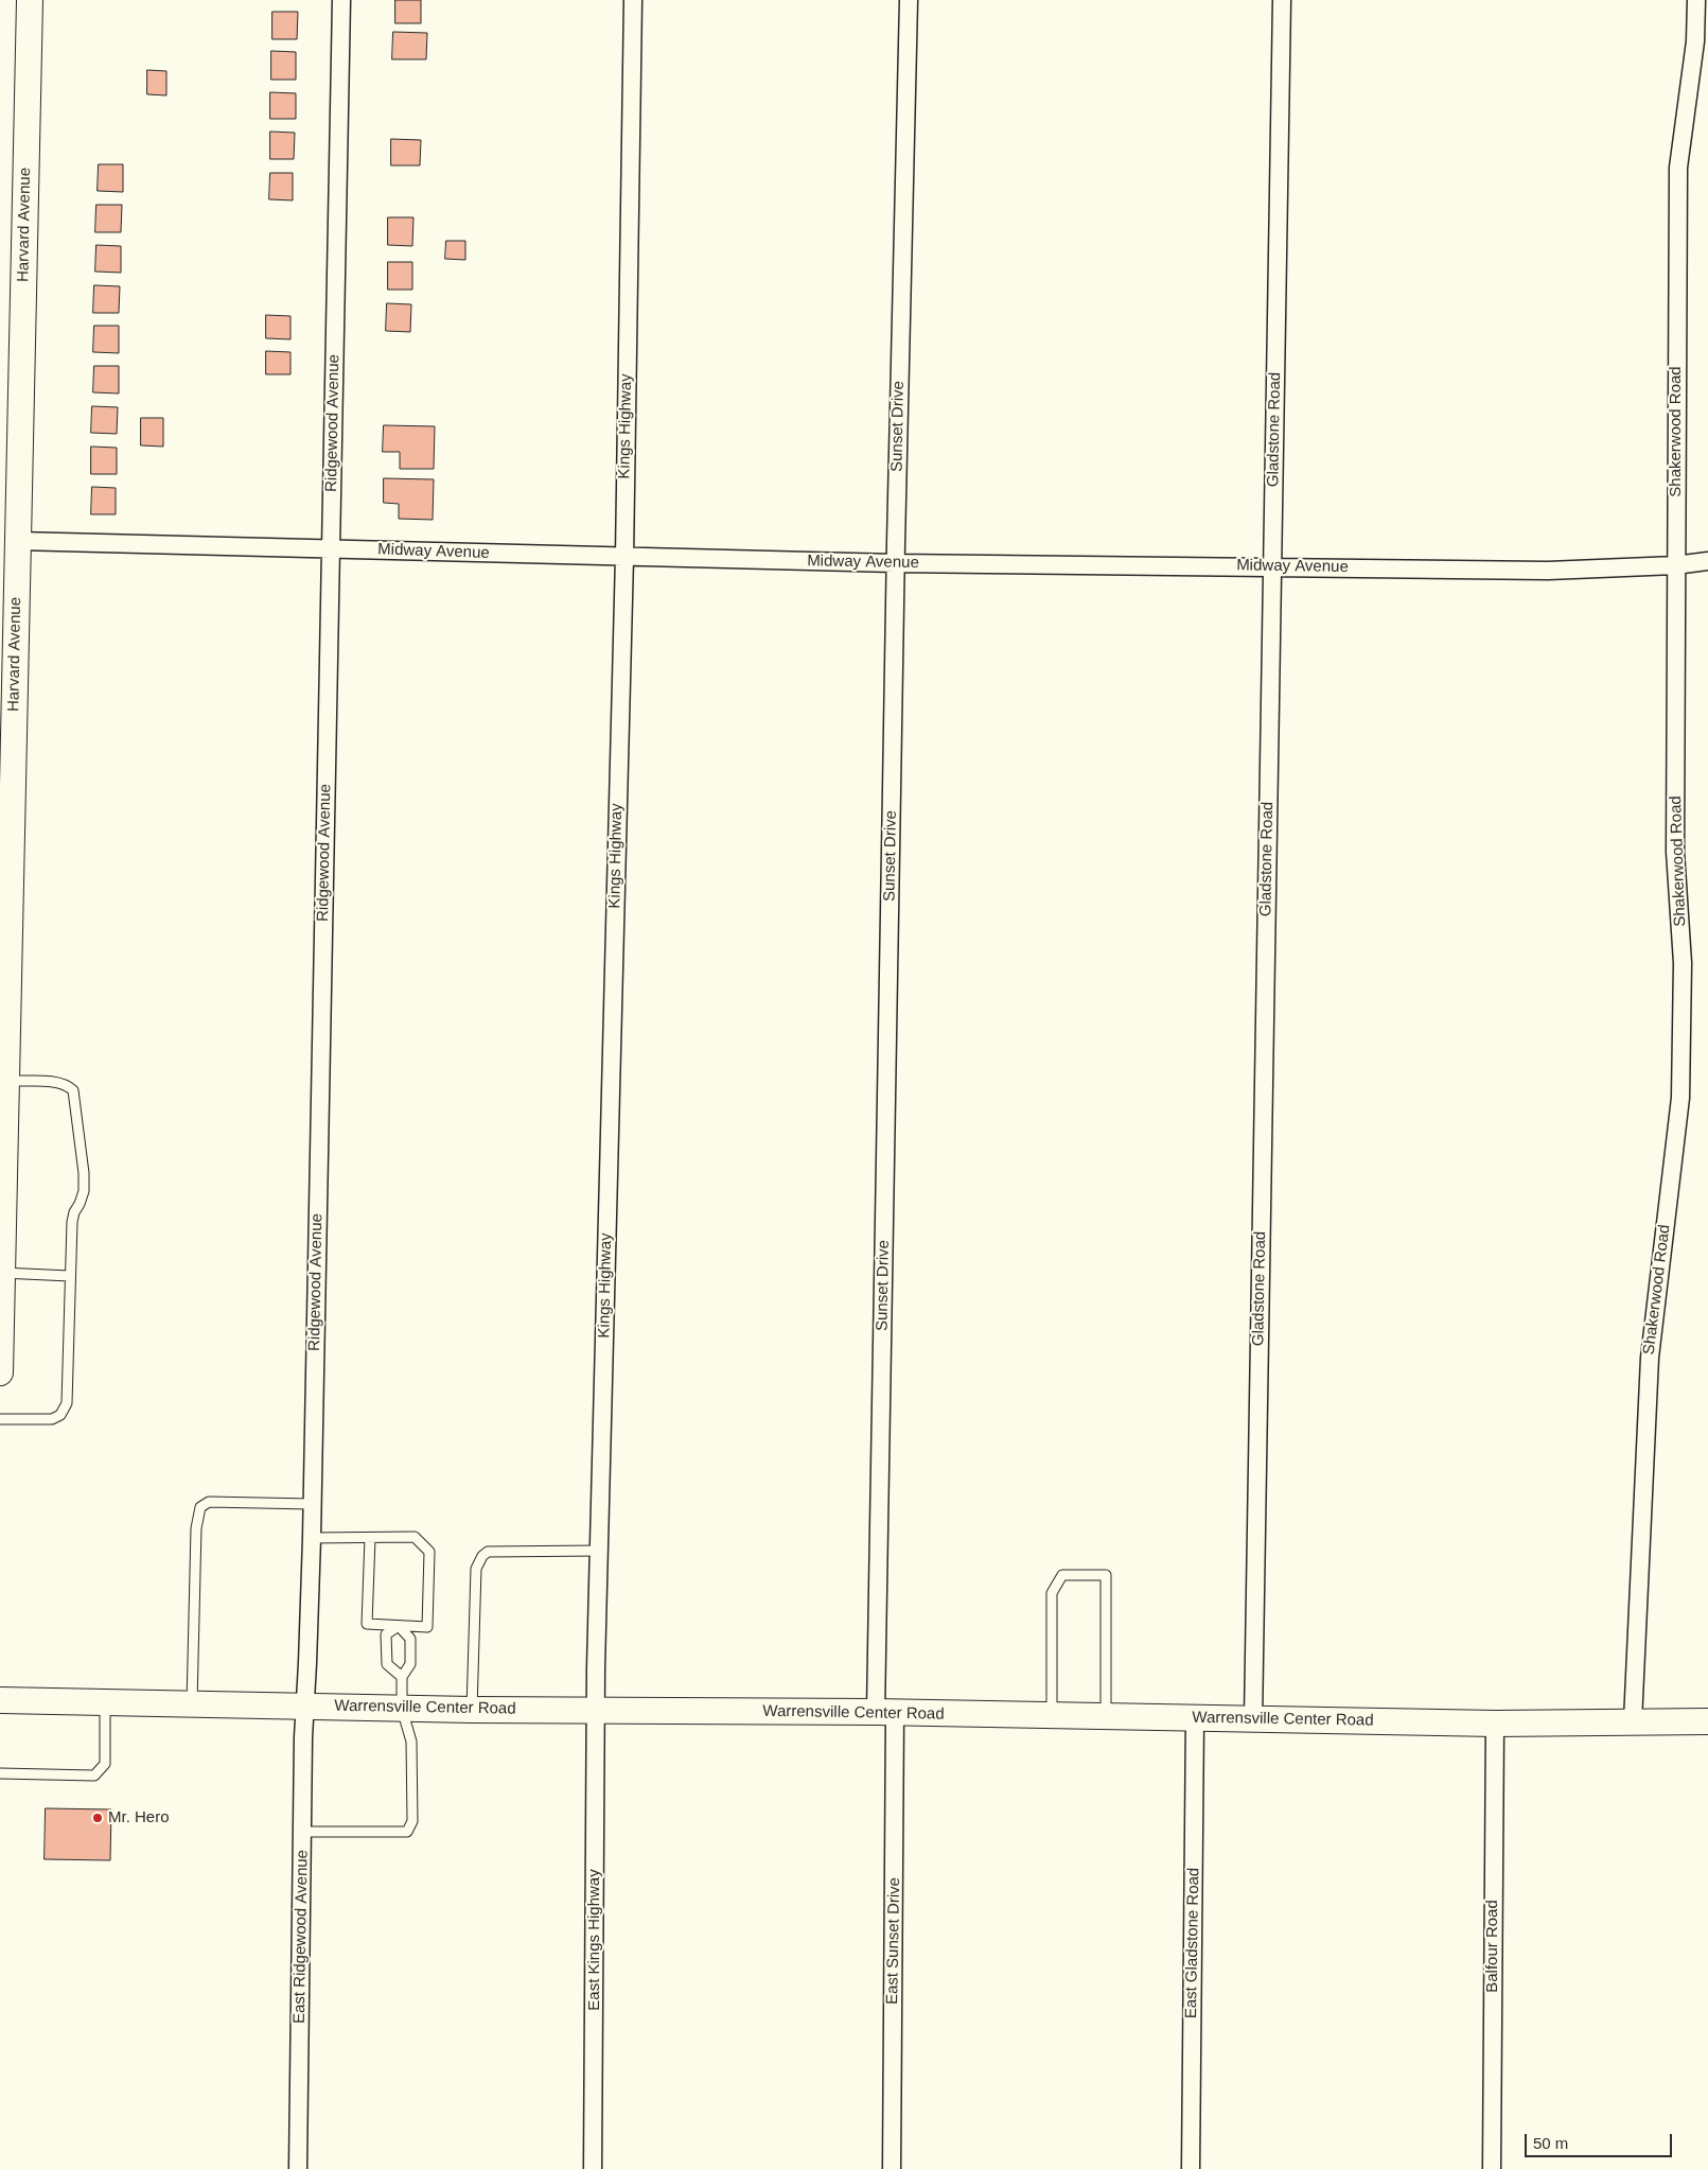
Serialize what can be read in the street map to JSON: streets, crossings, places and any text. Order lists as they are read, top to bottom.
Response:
{
  "streets": {
    "main road": ["Harvard Avenue", "Warrensville Center Road"],
    "street": [
      "Ridgewood Avenue",
      "Kings Highway",
      "Sunset Drive",
      "Gladstone Road",
      "Shakerwood Road",
      "Midway Avenue",
      "East Ridgewood Avenue",
      "East Kings Highway",
      "East Sunset Drive",
      "East Gladstone Road",
      "Balfour Road"
    ]
  },
  "crossings": [
    ["Harvard Avenue", "Midway Avenue"],
    ["Ridgewood Avenue", "Midway Avenue"],
    ["Ridgewood Avenue", "Warrensville Center Road"],
    ["Ridgewood Avenue", "East Ridgewood Avenue"],
    ["Kings Highway", "Midway Avenue"],
    ["Kings Highway", "Warrensville Center Road"],
    ["Kings Highway", "East Kings Highway"],
    ["Sunset Drive", "Midway Avenue"],
    ["Sunset Drive", "Warrensville Center Road"],
    ["Sunset Drive", "East Sunset Drive"],
    ["Gladstone Road", "Midway Avenue"],
    ["Gladstone Road", "Warrensville Center Road"],
    ["Shakerwood Road", "Midway Avenue"],
    ["Shakerwood Road", "Warrensville Center Road"],
    ["Warrensville Center Road", "East Ridgewood Avenue"],
    ["Warrensville Center Road", "East Kings Highway"],
    ["Warrensville Center Road", "East Sunset Drive"],
    ["Warrensville Center Road", "East Gladstone Road"],
    ["Warrensville Center Road", "Balfour Road"]
  ],
  "places": ["Mr. Hero"],
  "scale_bar": "50 m"
}
